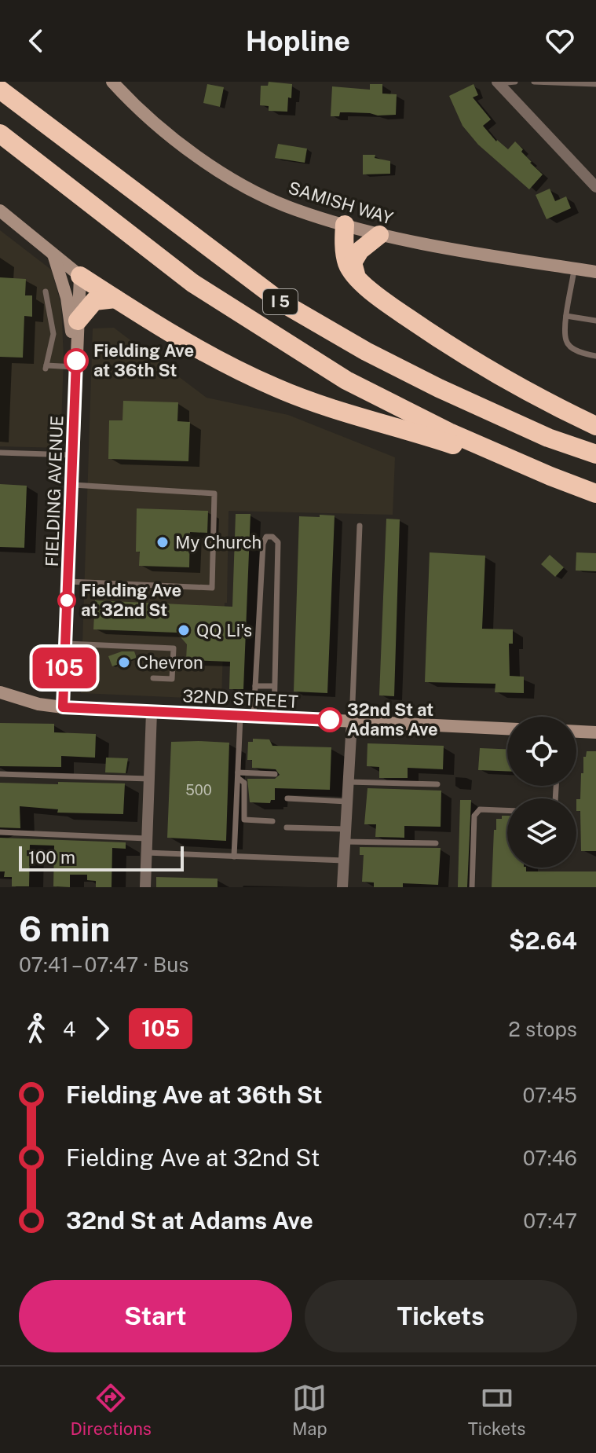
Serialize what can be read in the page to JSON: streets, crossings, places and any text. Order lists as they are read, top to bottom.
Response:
{
  "streets": {
    "highway": ["I 5"],
    "street": ["SAMISH WAY", "FIELDING AVENUE", "32ND STREET"]
  },
  "crossings": [
    ["FIELDING AVENUE", "32ND STREET"]
  ],
  "places": [
    "Fielding Ave at 36th St",
    "My Church",
    "Fielding Ave at 32nd St",
    "QQ Li's",
    "Chevron",
    "32nd St at Adams Ave"
  ],
  "lines": ["bus line 105"],
  "house_numbers": ["500"],
  "scale_bar": "100 m",
  "page": {
    "header": "Hopline",
    "on_map": "105",
    "scale": "100 m",
    "heading": ["6 min", "07:41 – 07:47 · Bus", "$2.64"],
    "legs": ["4", "105", "2 stops"],
    "list": [
      {
        "name": "Fielding Ave at 36th St",
        "value": "07:45"
      },
      {
        "name": "Fielding Ave at 32nd St",
        "value": "07:46"
      },
      {
        "name": "32nd St at Adams Ave",
        "value": "07:47"
      }
    ],
    "buttons": ["Start", "Tickets"],
    "tabs": ["Directions", "Map", "Tickets"]
  }
}
